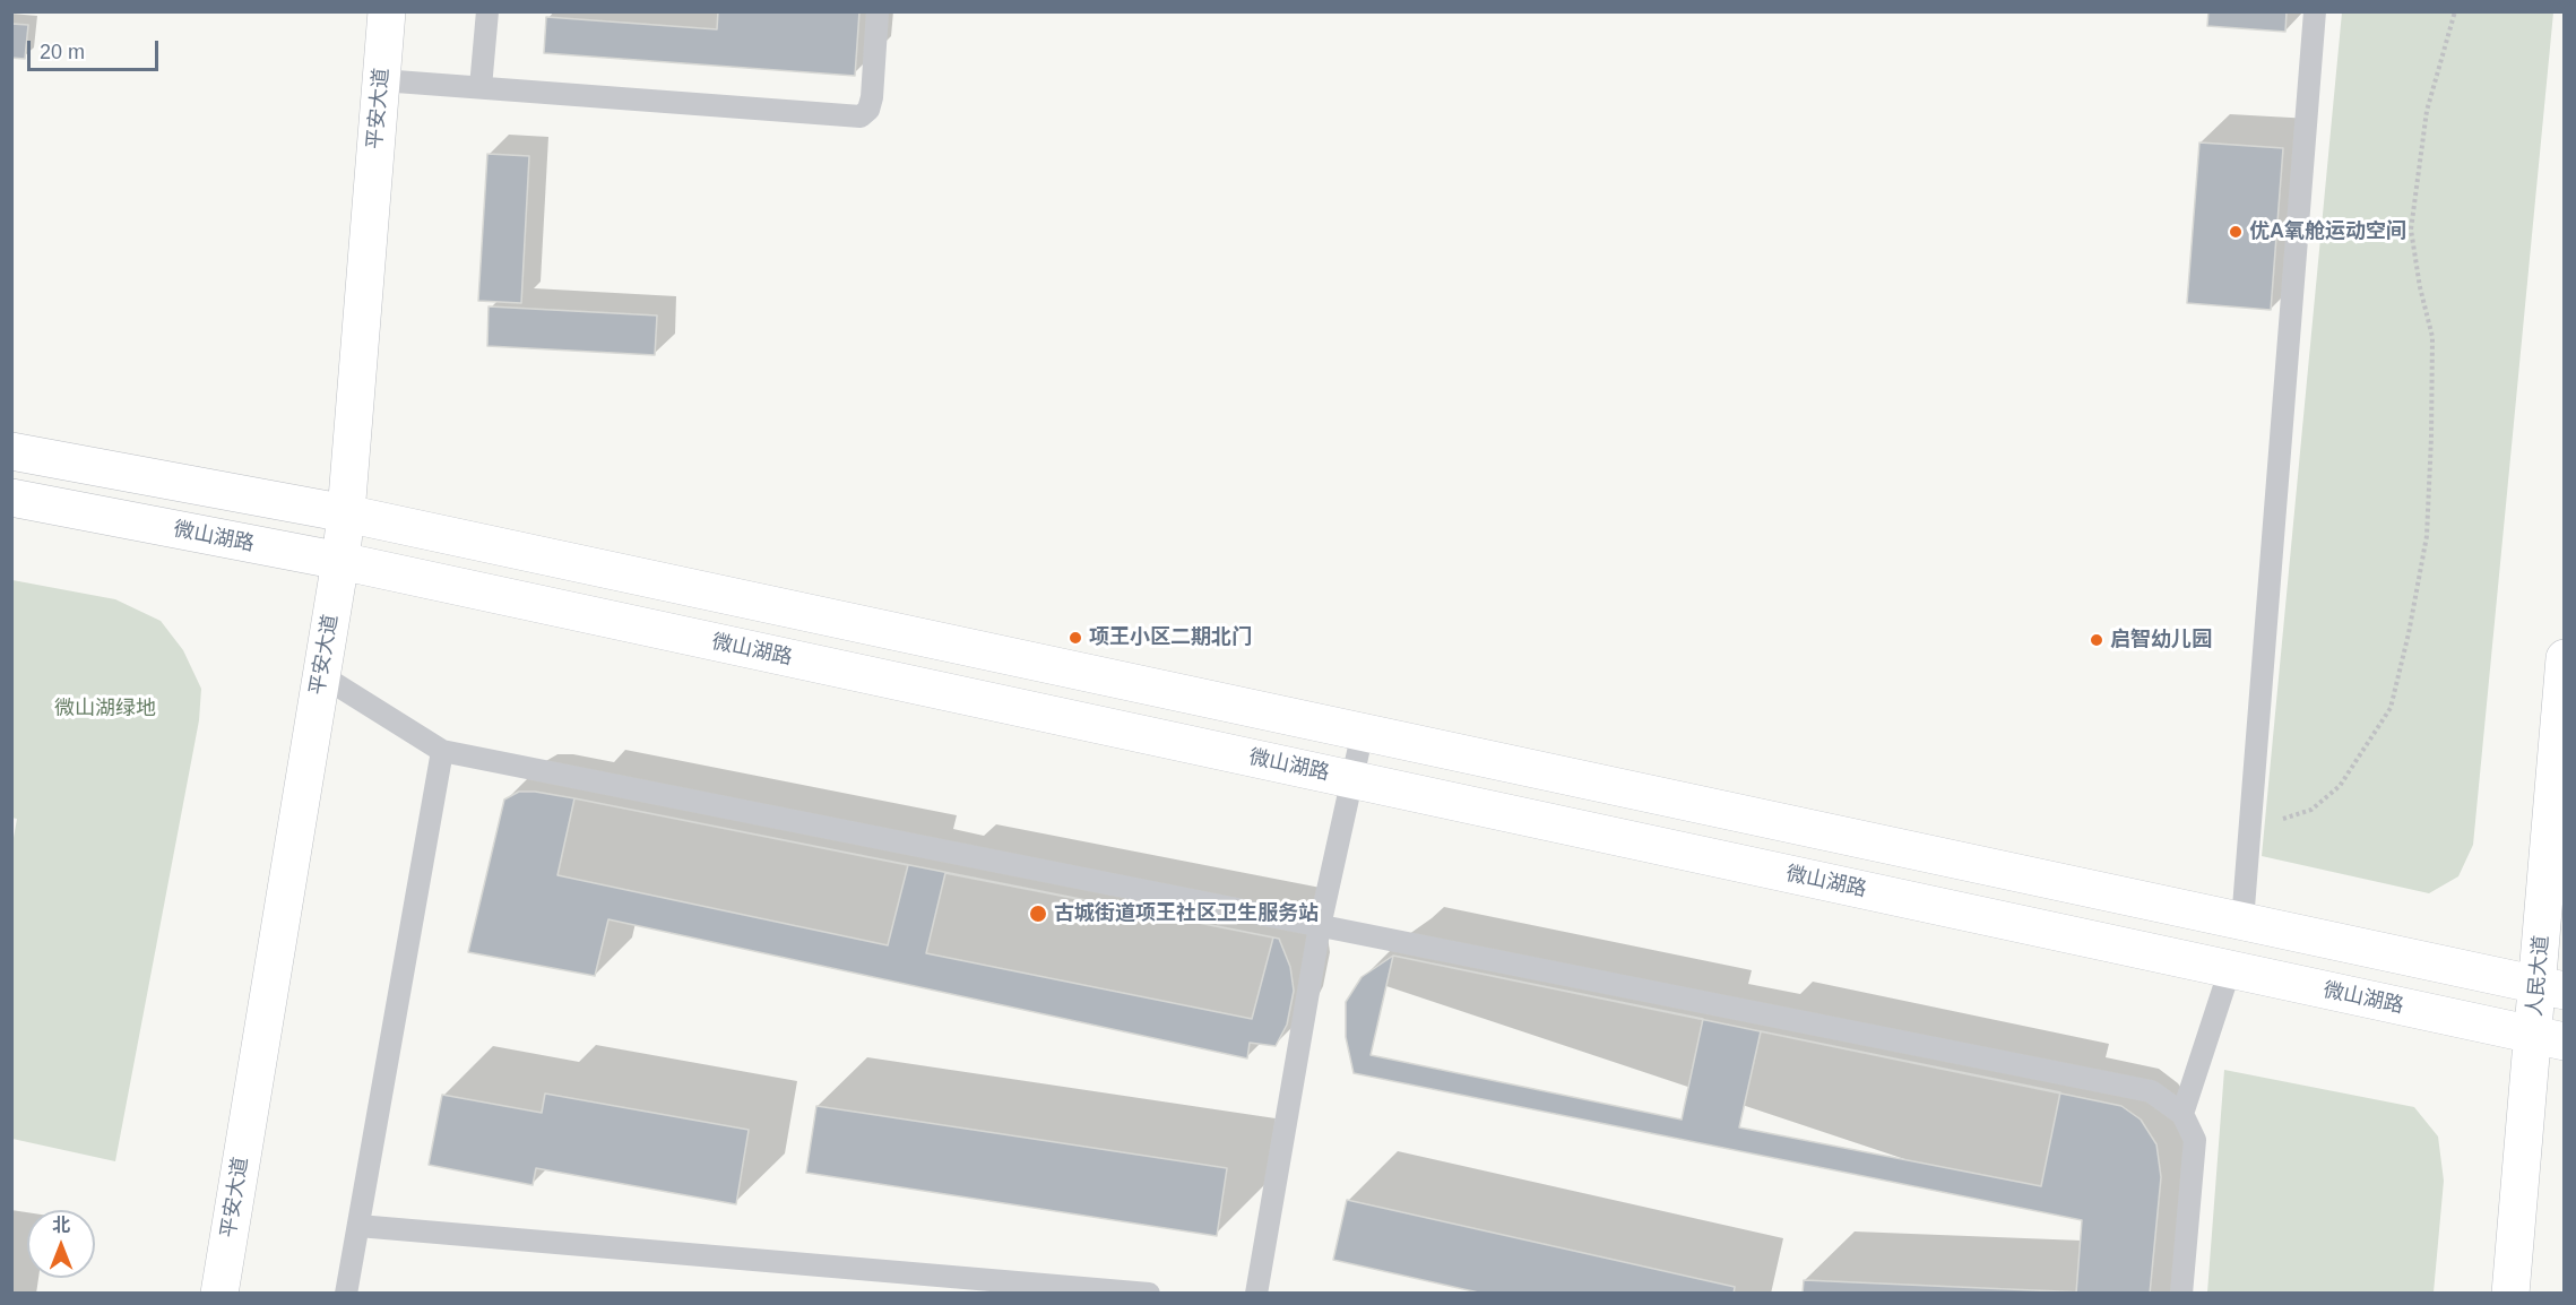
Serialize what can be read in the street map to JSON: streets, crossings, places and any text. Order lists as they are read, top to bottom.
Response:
{
  "streets": {
    "street": ["平安大道", "微山湖路", "人民大道"]
  },
  "crossings": [
    ["平安大道", "微山湖路"],
    ["微山湖路", "人民大道"]
  ],
  "parks": ["微山湖绿地"],
  "places": [
    "优A氧舱运动空间",
    "项王小区二期北门",
    "启智幼儿园",
    "古城街道项王社区卫生服务站"
  ],
  "scale_bar": "20 m",
  "north": "top"
}
